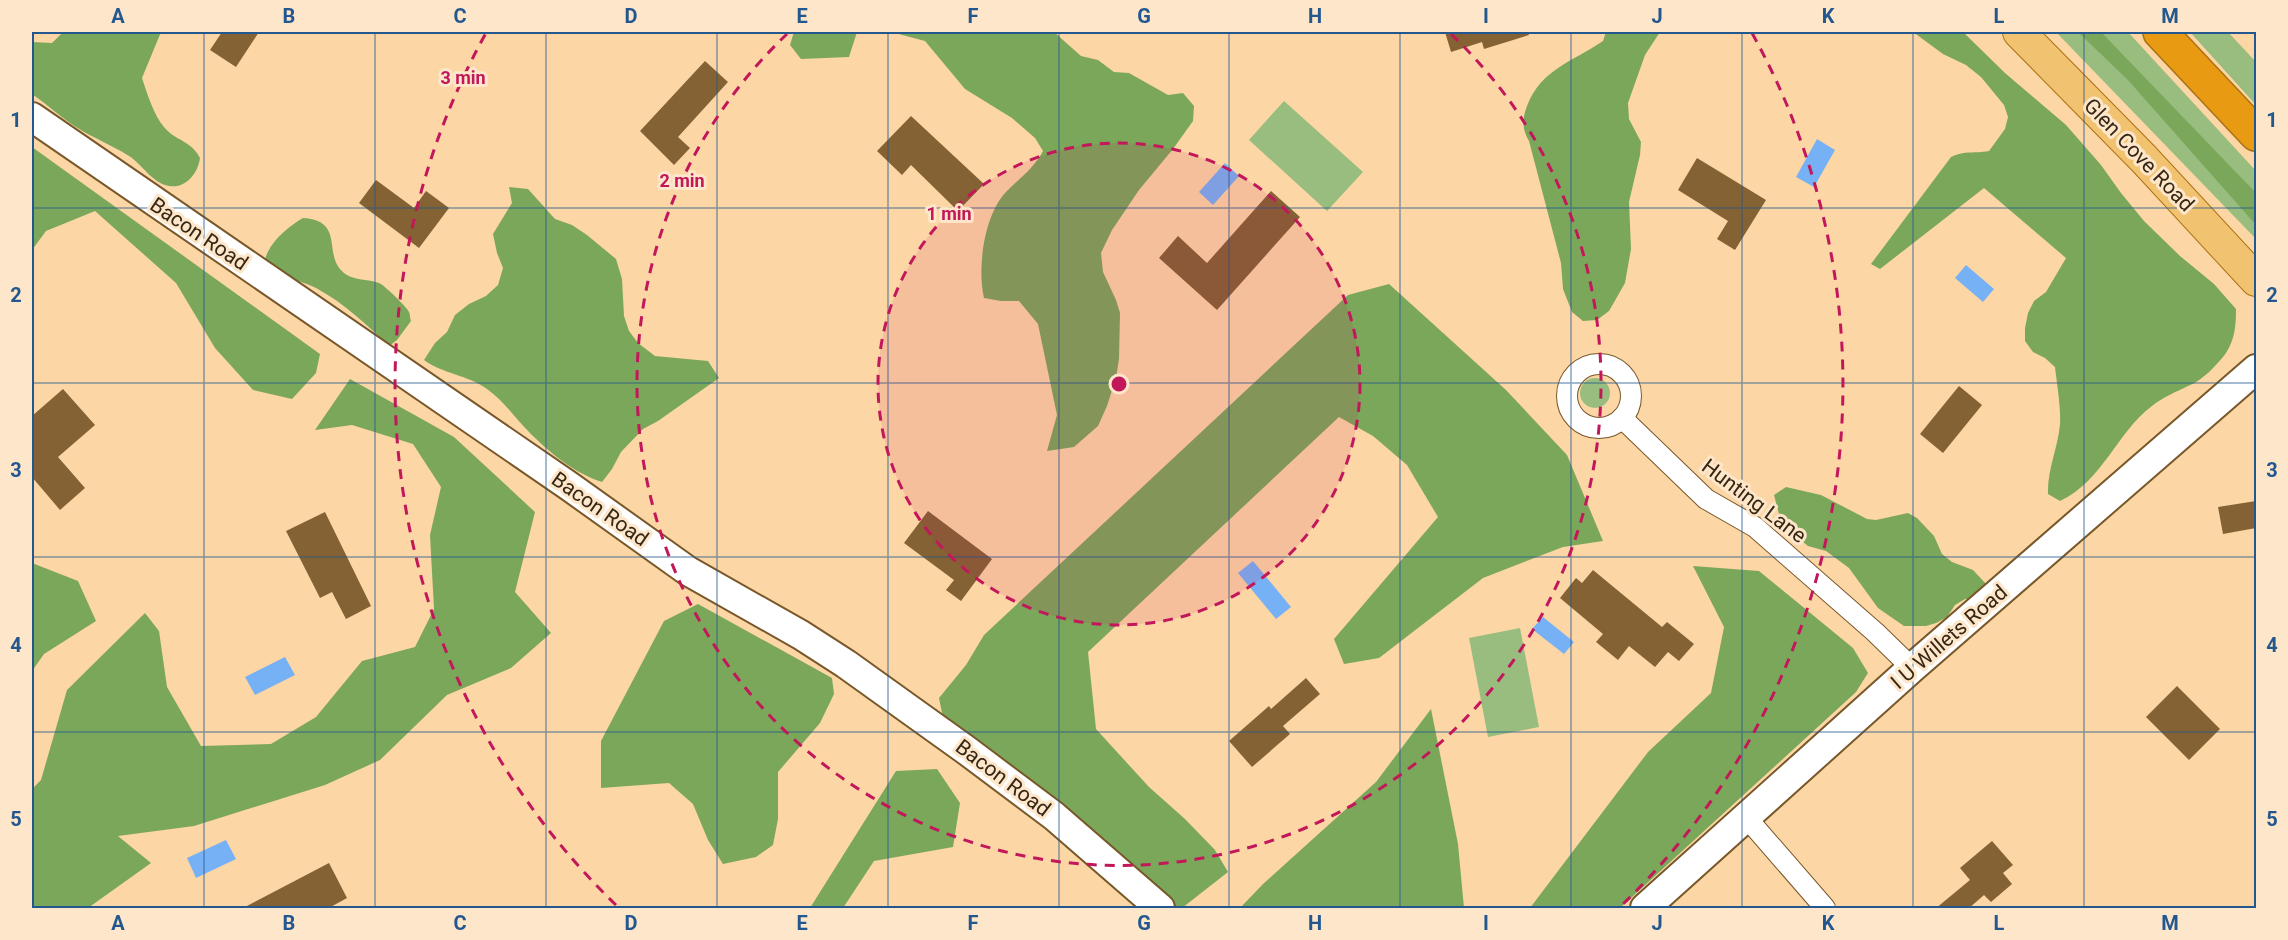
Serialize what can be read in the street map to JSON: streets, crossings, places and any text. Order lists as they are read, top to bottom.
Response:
{
  "streets": {
    "main road": ["Glen Cove Road"],
    "street": ["Bacon Road", "Hunting Lane", "I U Willets Road"]
  },
  "crossings": [
    ["Hunting Lane", "I U Willets Road"]
  ],
  "grid": {
    "columns": [
      "A",
      "B",
      "C",
      "D",
      "E",
      "F",
      "G",
      "H",
      "I",
      "J",
      "K",
      "L",
      "M"
    ],
    "rows": [
      "1",
      "2",
      "3",
      "4",
      "5"
    ]
  },
  "rings": ["3 min", "2 min", "1 min"]
}
